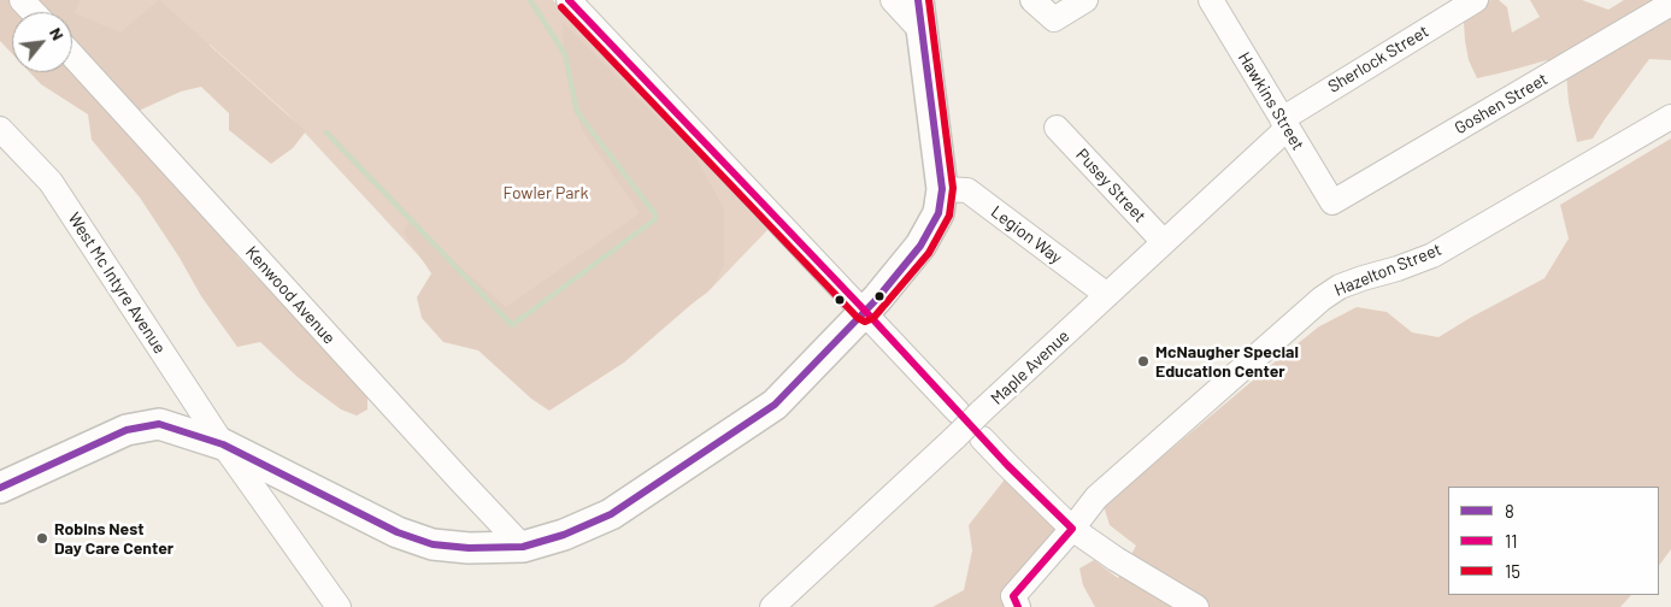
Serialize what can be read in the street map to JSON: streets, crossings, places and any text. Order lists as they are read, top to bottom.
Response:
{
  "streets": {
    "street": [
      "Sherlock Street",
      "Hawkins Street",
      "Goshen Street",
      "Pusey Street",
      "Legion Way",
      "Hazelton Street",
      "West Mc Intyre Avenue",
      "Kenwood Avenue",
      "Maple Avenue"
    ]
  },
  "crossings": [
    ["Sherlock Street", "Hawkins Street"],
    ["Sherlock Street", "Maple Avenue"],
    ["Hawkins Street", "Goshen Street"],
    ["Hawkins Street", "Maple Avenue"],
    ["Pusey Street", "Maple Avenue"],
    ["Legion Way", "Maple Avenue"]
  ],
  "parks": ["Fowler Park"],
  "places": ["McNaugher Special Education Center", "Robins Nest Day Care Center"],
  "lines": ["transit line 8", "transit line 11", "transit line 15"],
  "legend": ["8", "11", "15"],
  "north": "top right"
}
